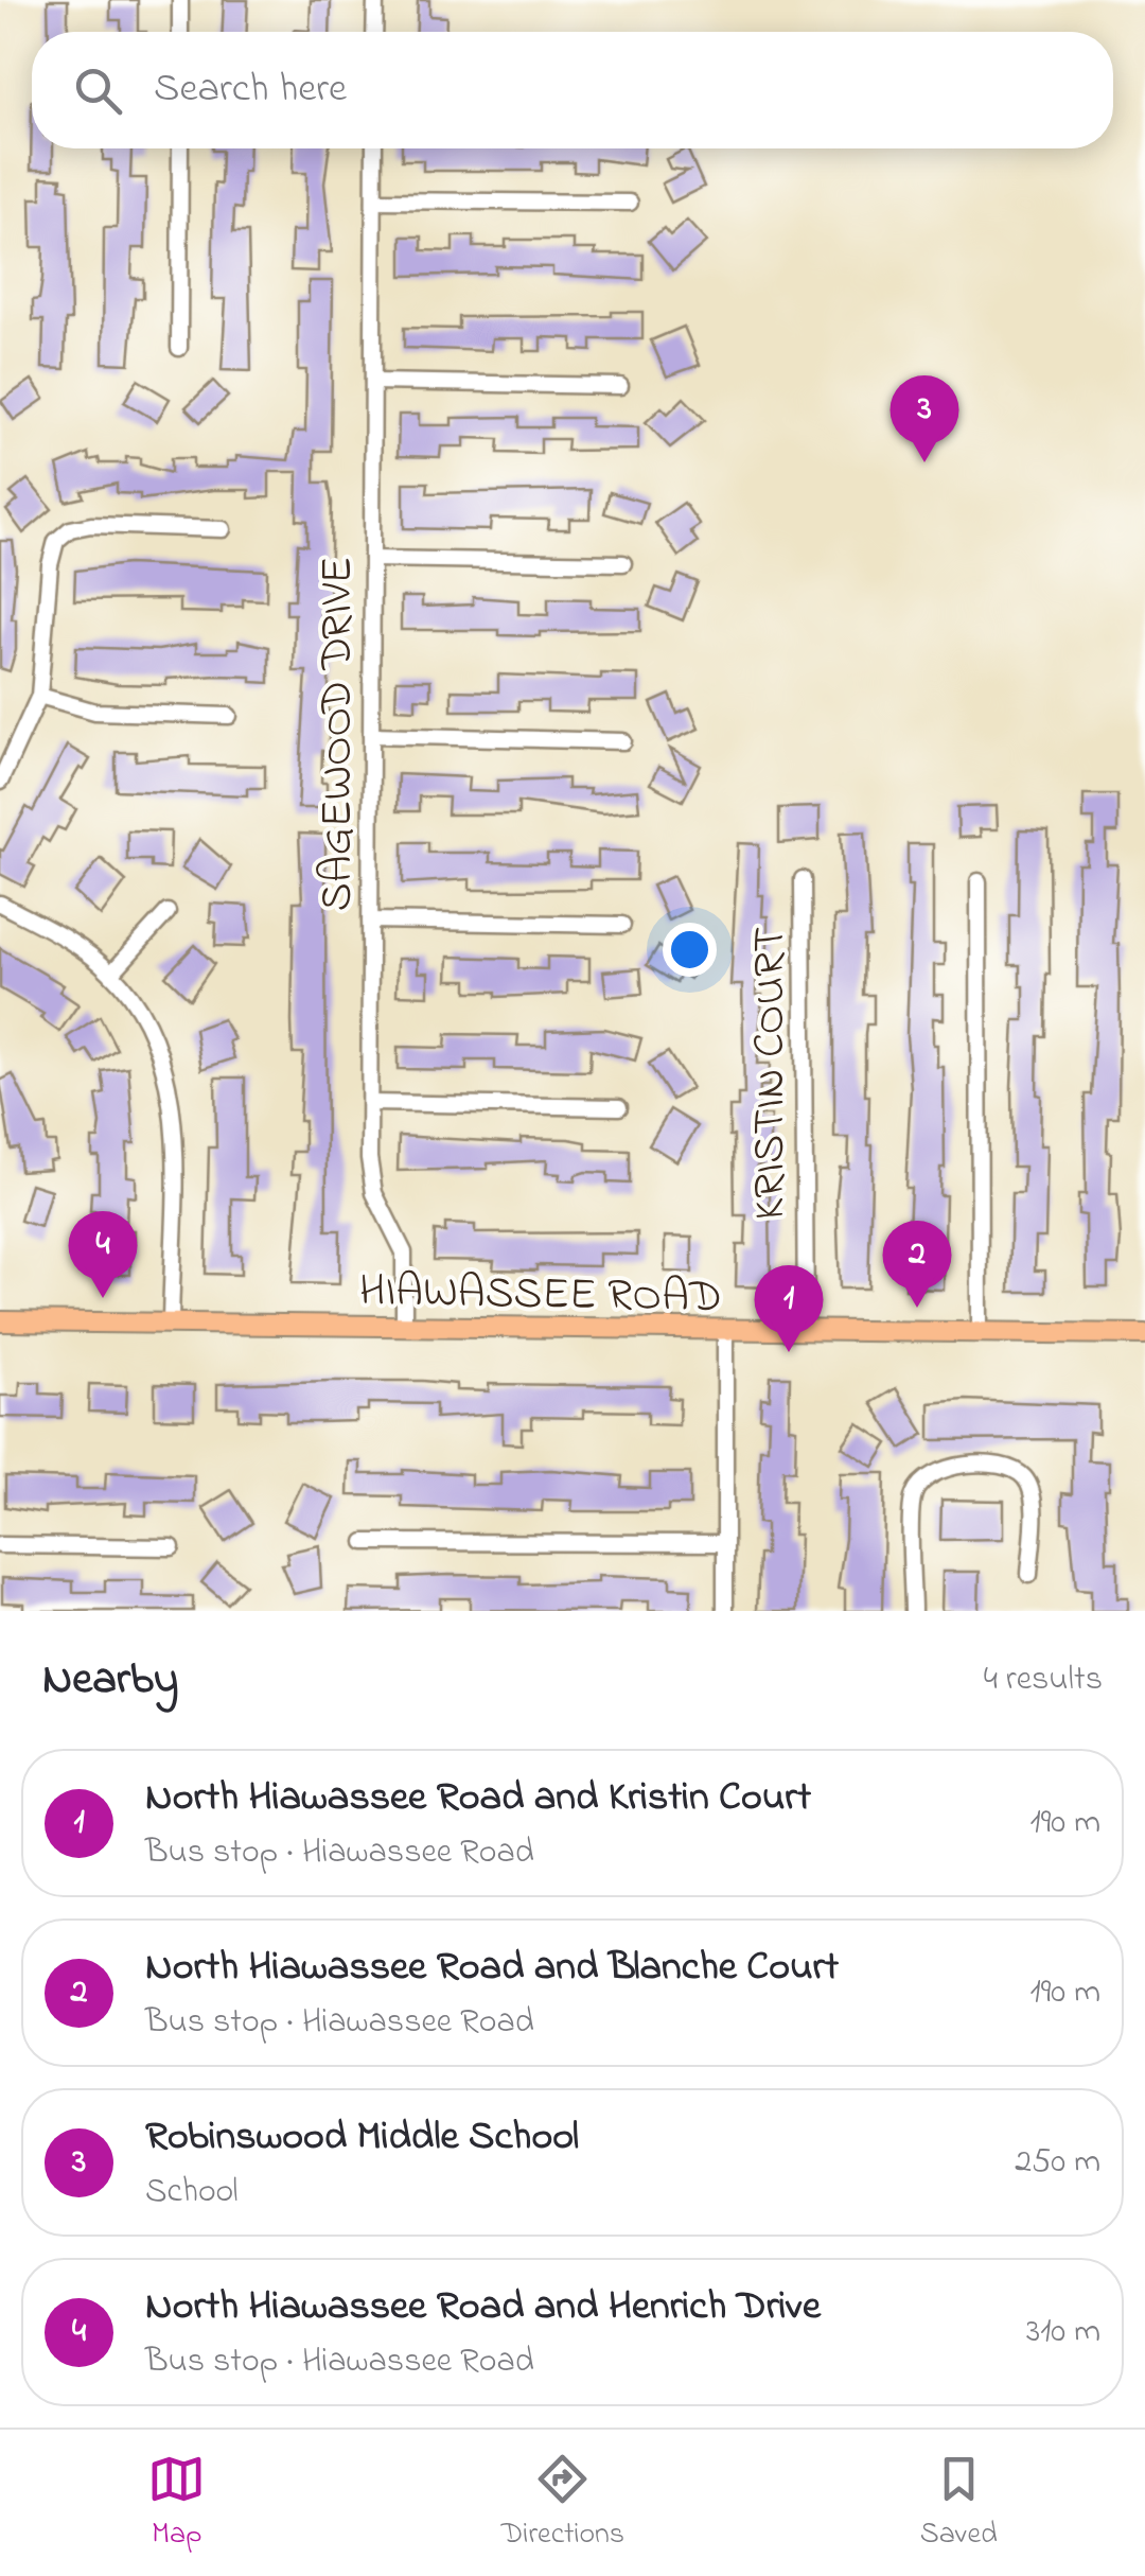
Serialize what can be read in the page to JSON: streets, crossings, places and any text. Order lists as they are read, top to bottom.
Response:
{
  "streets": {
    "main road": ["HIAWASSEE ROAD"],
    "street": ["SAGEWOOD DRIVE", "KRISTIN COURT"]
  },
  "crossings": [
    ["SAGEWOOD DRIVE", "HIAWASSEE ROAD"],
    ["KRISTIN COURT", "HIAWASSEE ROAD"]
  ],
  "page": {
    "search": "Search here",
    "pins": [
      "3",
      "4",
      "2",
      "1"
    ],
    "heading": ["Nearby", "4 results"],
    "list": [
      {
        "mark": "1",
        "name": "North Hiawassee Road and Kristin Court",
        "note": "Bus stop · Hiawassee Road",
        "value": "190 m"
      },
      {
        "mark": "2",
        "name": "North Hiawassee Road and Blanche Court",
        "note": "Bus stop · Hiawassee Road",
        "value": "190 m"
      },
      {
        "mark": "3",
        "name": "Robinswood Middle School",
        "note": "School",
        "value": "250 m"
      },
      {
        "mark": "4",
        "name": "North Hiawassee Road and Henrich Drive",
        "note": "Bus stop · Hiawassee Road",
        "value": "310 m"
      }
    ],
    "nav": ["Map", "Directions", "Saved"]
  }
}
